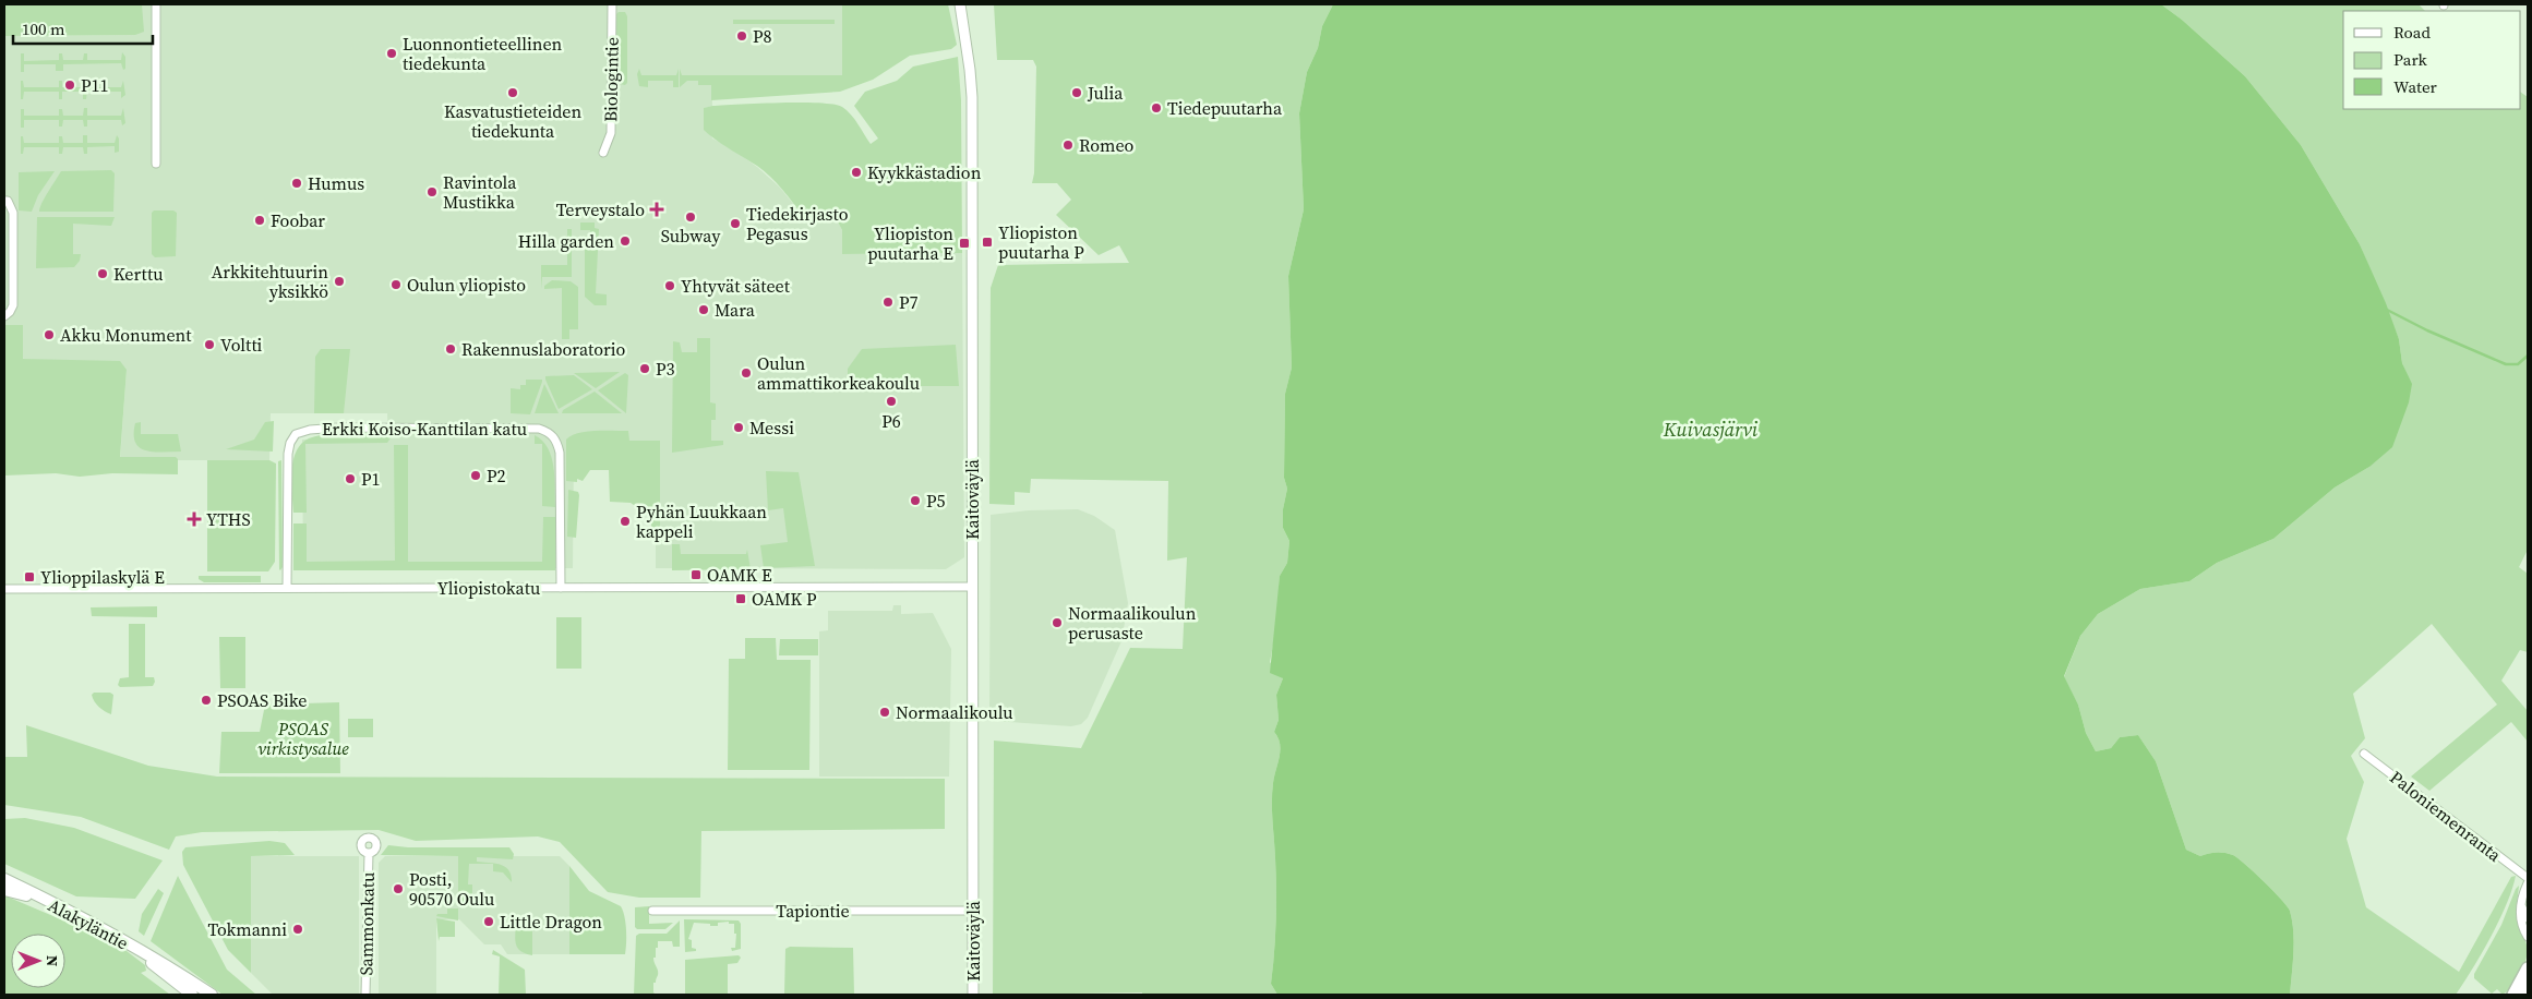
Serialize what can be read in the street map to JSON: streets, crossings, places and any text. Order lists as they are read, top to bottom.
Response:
{
  "streets": {
    "main road": ["Alakyläntie"],
    "street": [
      "Biologintie",
      "Erkki Koiso-Kanttilan katu",
      "Kaitoväylä",
      "Yliopistokatu",
      "Paloniemenranta",
      "Tapiontie",
      "Sammonkatu"
    ]
  },
  "crossings": [
    ["Erkki Koiso-Kanttilan katu", "Yliopistokatu"],
    ["Kaitoväylä", "Yliopistokatu"],
    ["Kaitoväylä", "Tapiontie"]
  ],
  "water": ["Kuivasjärvi"],
  "parks": ["PSOAS virkistysalue"],
  "places": {
    "other": [
      "P8",
      "Luonnontieteellinen tiedekunta",
      "P11",
      "Kasvatustieteiden tiedekunta",
      "Julia",
      "Tiedepuutarha",
      "Romeo",
      "Kyykkästadion",
      "Humus",
      "Ravintola Mustikka",
      "Subway",
      "Foobar",
      "Tiedekirjasto Pegasus",
      "Hilla garden",
      "Kerttu",
      "Arkkitehtuurin yksikkö",
      "Oulun yliopisto",
      "Yhtyvät säteet",
      "P7",
      "Mara",
      "Akku Monument",
      "Voltti",
      "Rakennuslaboratorio",
      "P3",
      "Oulun ammattikorkeakoulu",
      "P6",
      "Messi",
      "P2",
      "P1",
      "P5",
      "Pyhän Luukkaan kappeli",
      "Normaalikoulun perusaste",
      "PSOAS Bike",
      "Normaalikoulu",
      "Posti, 90570 Oulu",
      "Little Dragon",
      "Tokmanni"
    ],
    "health": ["Terveystalo", "YTHS"],
    "transit": [
      "Yliopiston puutarha P",
      "Yliopiston puutarha E",
      "OAMK E",
      "Ylioppilaskylä E",
      "OAMK P"
    ]
  },
  "legend": ["Road", "Park", "Water"],
  "scale_bar": "100 m",
  "north": "right"
}
